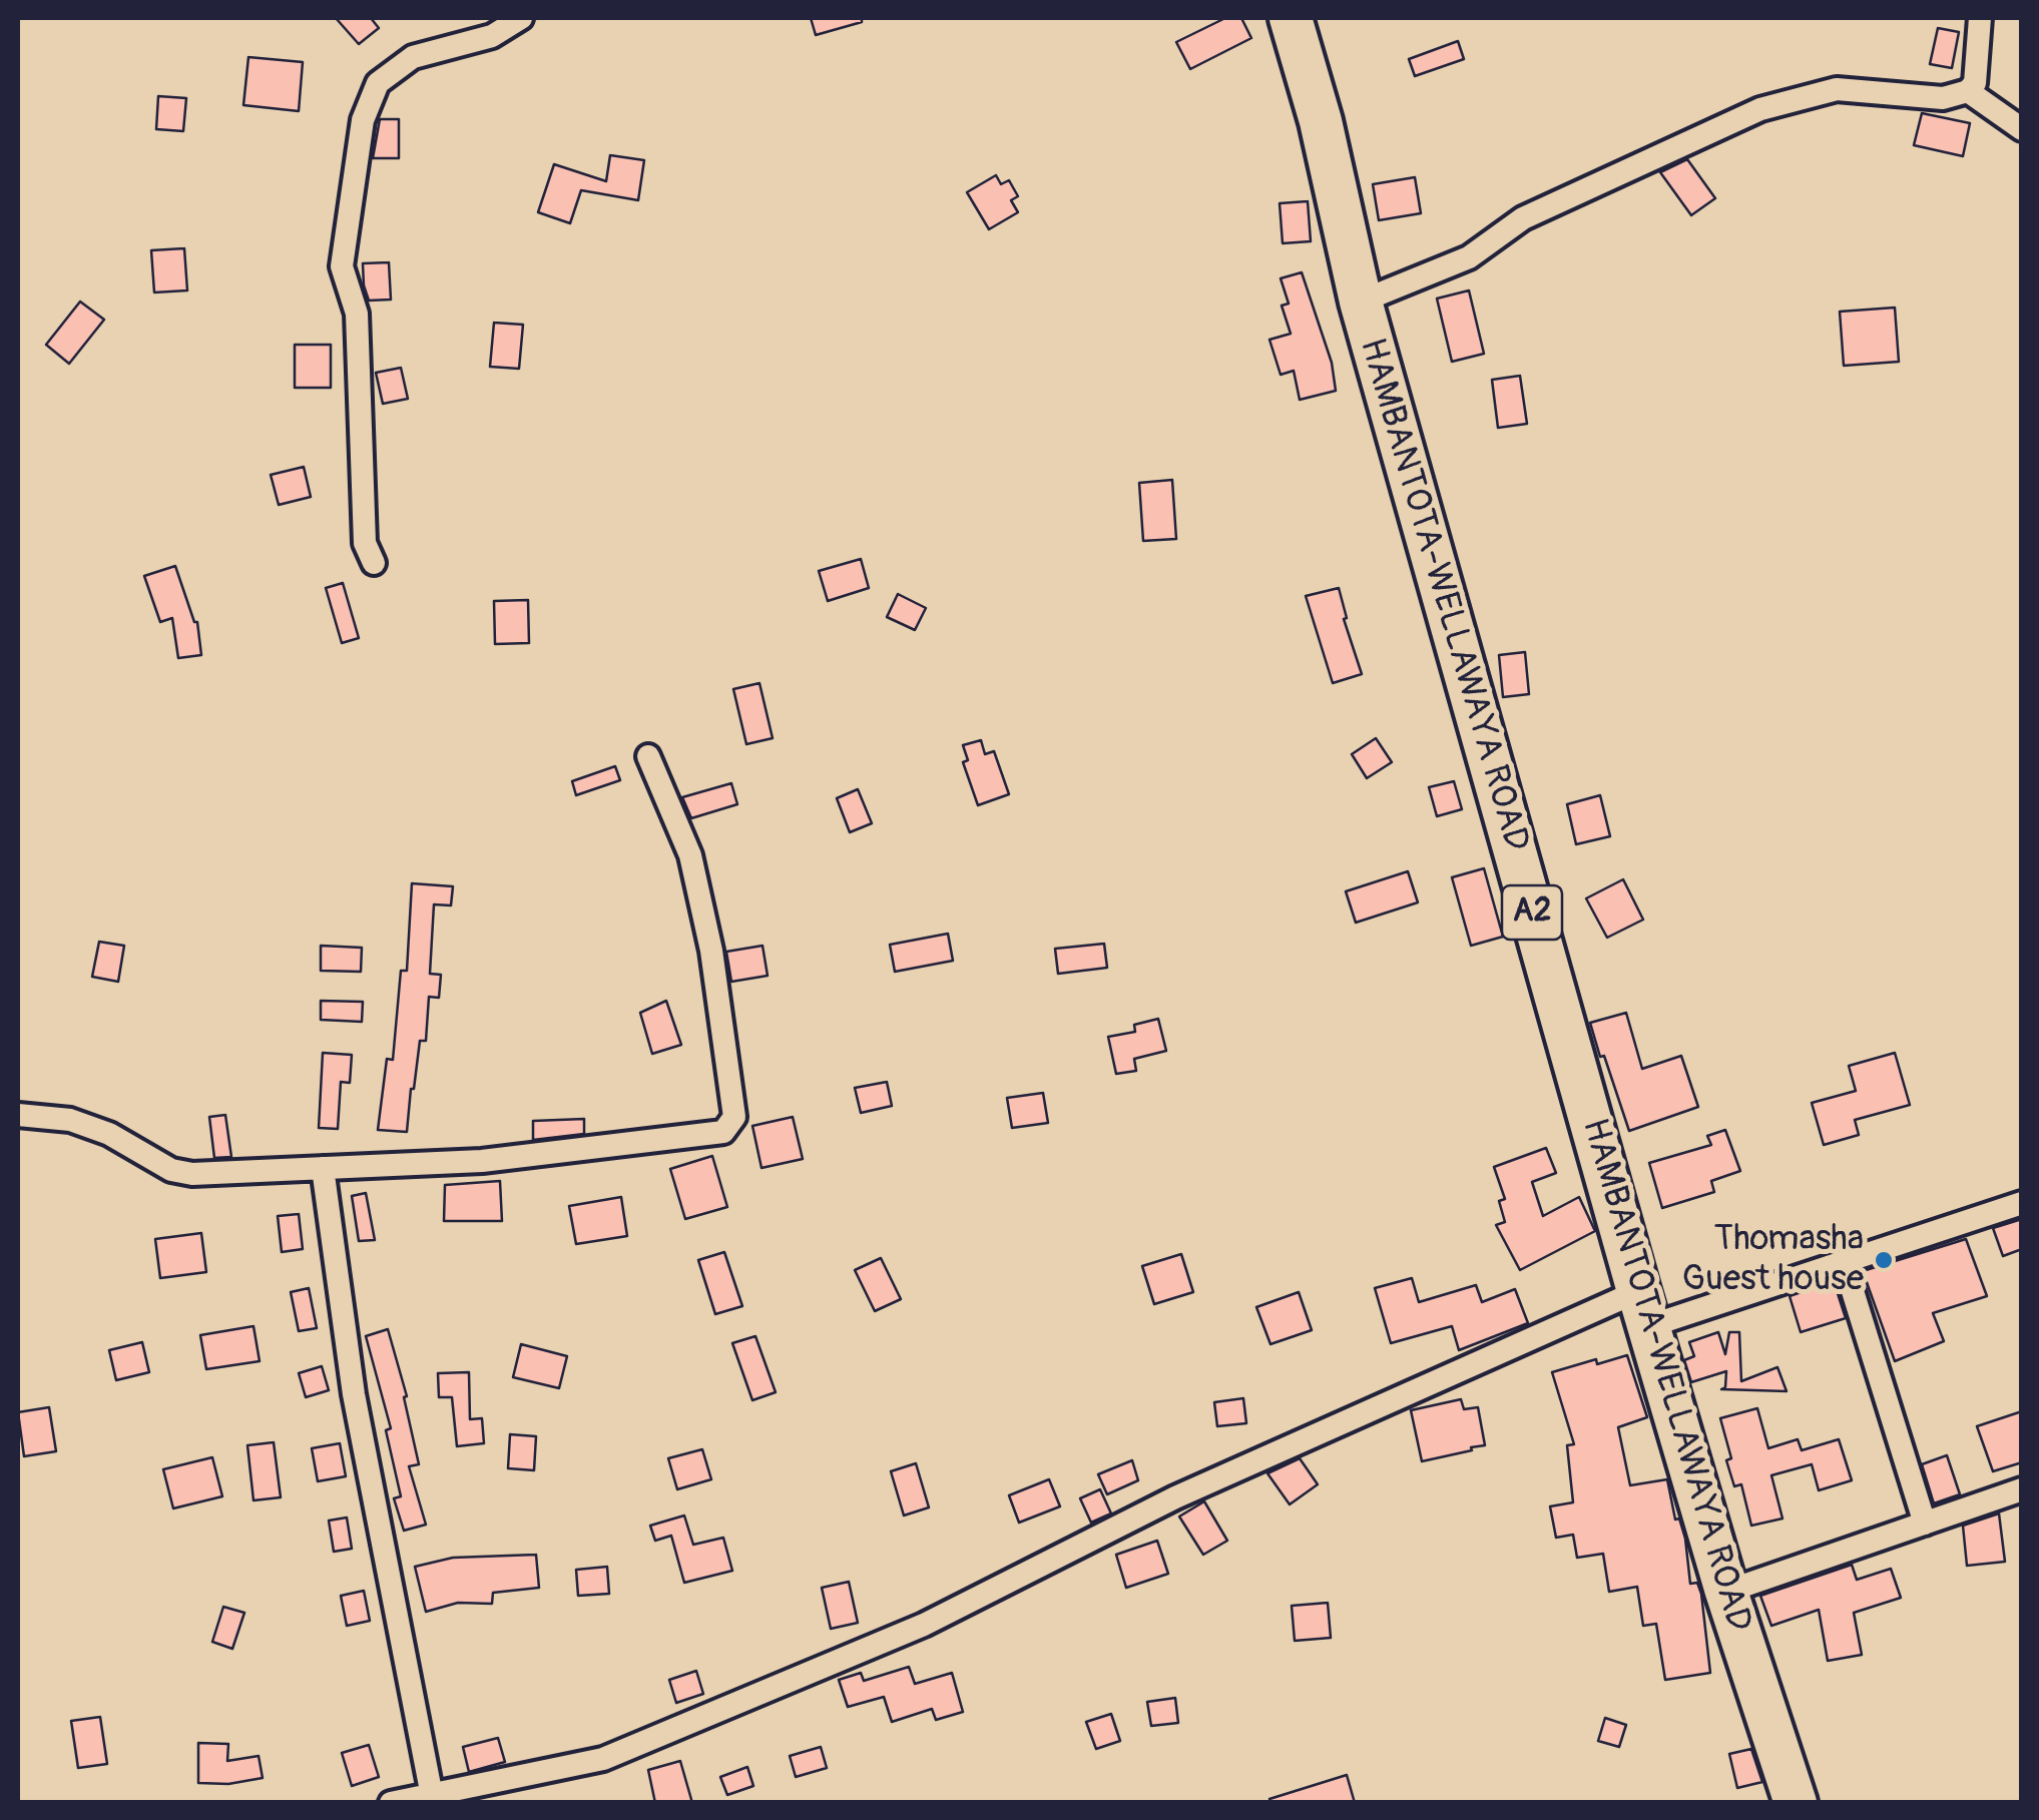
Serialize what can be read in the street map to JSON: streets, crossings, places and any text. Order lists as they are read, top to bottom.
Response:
{
  "streets": {
    "highway": ["HAMBANTOTA-WELLAWAYA ROAD", "A2"]
  },
  "places": ["Thomasha Guest house"]
}
